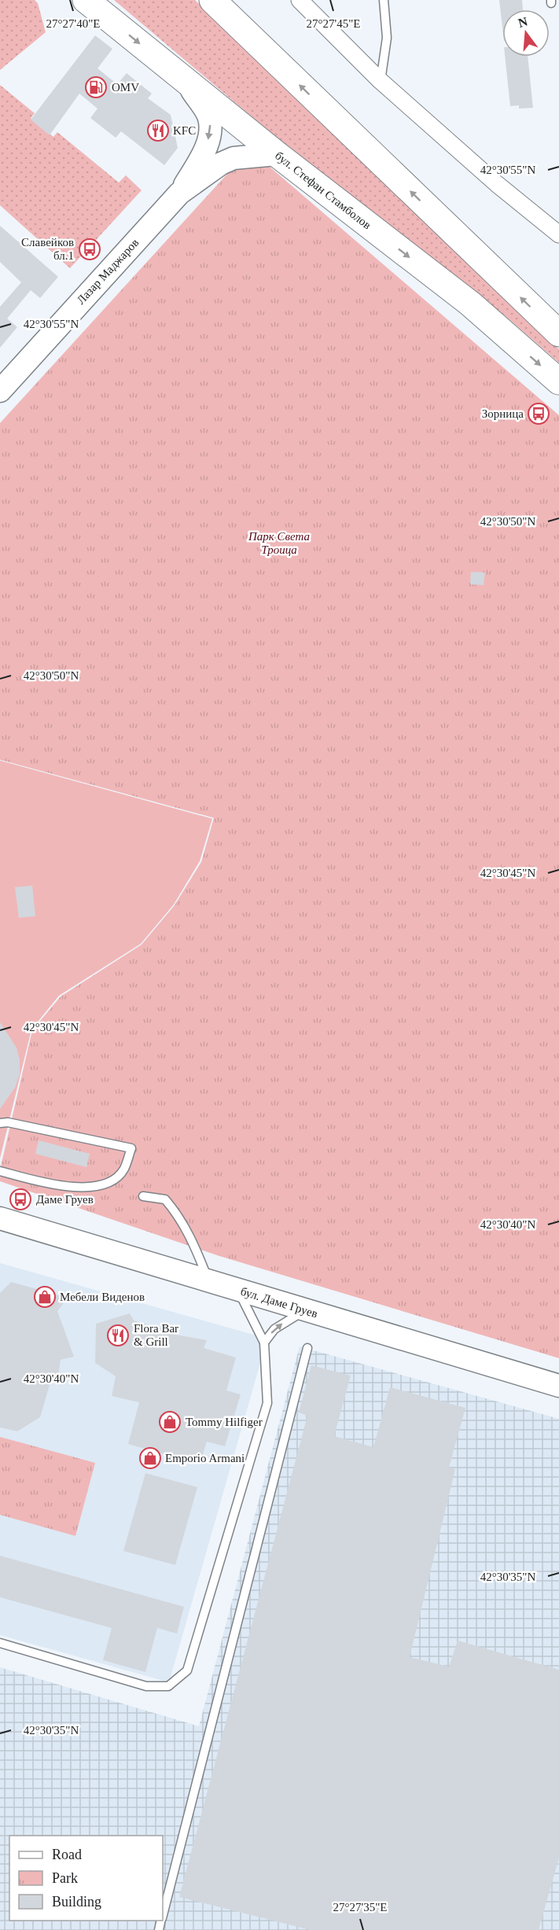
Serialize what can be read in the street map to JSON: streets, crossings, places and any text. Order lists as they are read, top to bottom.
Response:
{
  "streets": {
    "main road": ["бул. Стефан Стамболов", "Лазар Маджаров", "бул. Даме Груев"]
  },
  "crossings": [
    ["бул. Стефан Стамболов", "Лазар Маджаров"]
  ],
  "parks": ["Парк Света Троица"],
  "places": {
    "fuel station": ["OMV"],
    "restaurant": ["KFC", "Flora Bar & Grill"],
    "bus stop": ["Славейков бл.1", "Зорница", "Даме Груев"],
    "shop": ["Мебели Виденов", "Tommy Hilfiger", "Emporio Armani"]
  },
  "legend": ["Road", "Park", "Building"],
  "north": "top",
  "coordinates": [
    "27°27'40\"E",
    "27°27'45\"E",
    "42°30'55\"N",
    "42°30'50\"N",
    "42°30'45\"N",
    "42°30'40\"N",
    "42°30'35\"N",
    "27°27'35\"E"
  ]
}
